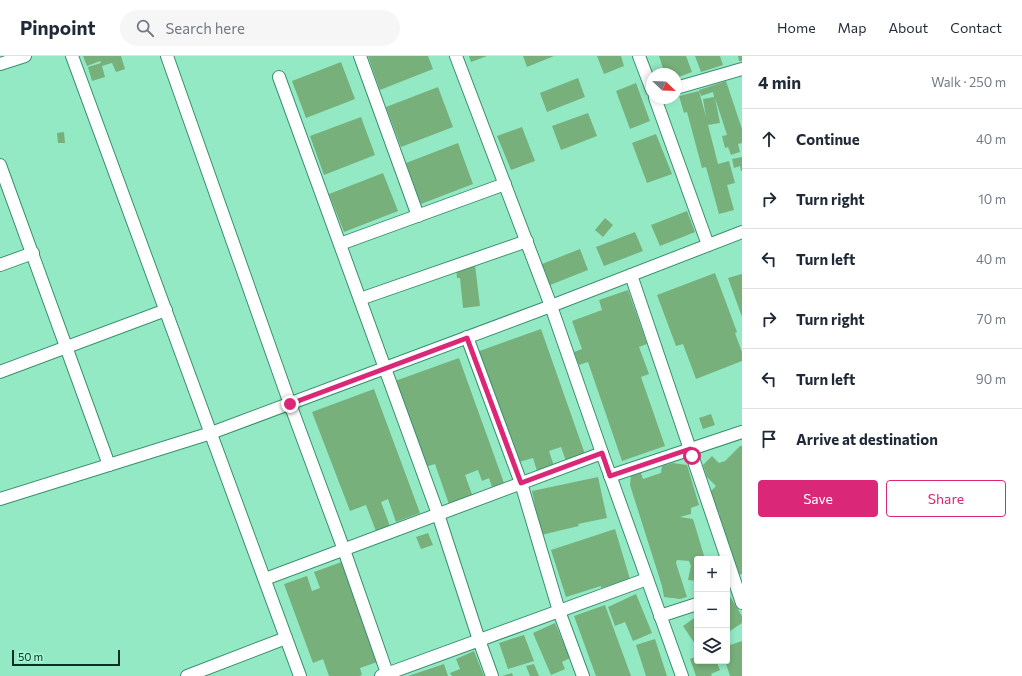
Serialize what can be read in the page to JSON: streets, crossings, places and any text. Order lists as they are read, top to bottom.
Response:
{
  "scale_bar": "50 m",
  "north": "bottom right",
  "page": {
    "header": "Pinpoint",
    "search": "Search here",
    "nav": [
      "Home",
      "Map",
      "About",
      "Contact"
    ],
    "heading": ["4 min", "Walk · 250 m"],
    "list": [
      ["Continue", "40 m"],
      ["Turn right", "10 m"],
      ["Turn left", "40 m"],
      ["Turn right", "70 m"],
      ["Turn left", "90 m"],
      "Arrive at destination"
    ],
    "buttons": ["Save", "Share"],
    "map_buttons": ["+", "−"],
    "scale": "50 m"
  }
}
